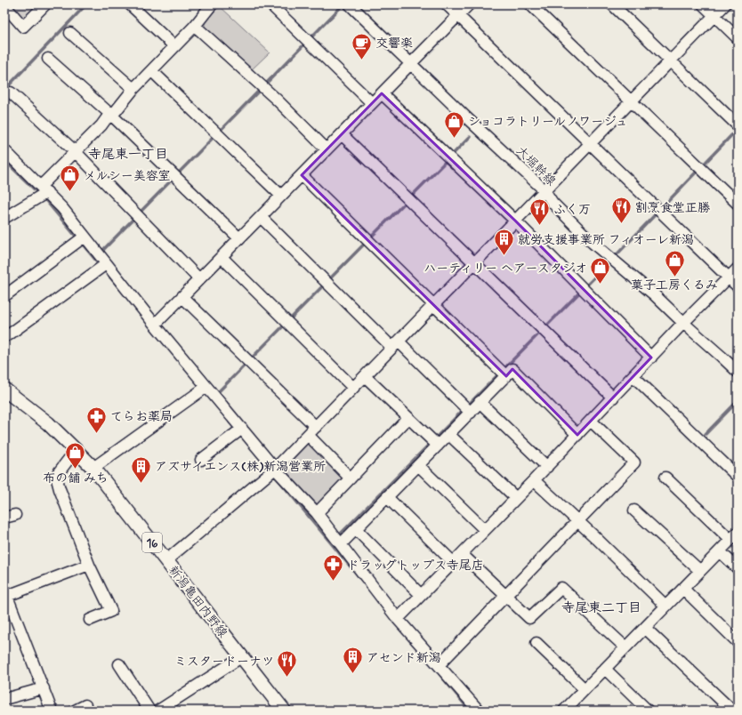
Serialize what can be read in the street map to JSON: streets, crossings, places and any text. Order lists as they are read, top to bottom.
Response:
{
  "streets": {
    "main road": ["16", "新潟亀田内野線"],
    "street": ["大堀幹線"]
  },
  "districts": ["寺尾東一丁目", "寺尾東二丁目"],
  "places": {
    "cafe": ["交響楽"],
    "shop": [
      "ショコラトリールノワージュ",
      "メルシー美容室",
      "菓子工房くるみ",
      "ハーティリー ヘアースタジオ",
      "布の舗 みち"
    ],
    "restaurant": ["割烹食堂正勝", "ふく万", "ミスタードーナツ"],
    "building": ["就労支援事業所 フィオーレ新潟", "アズサイエンス(株)新潟営業所", "アセンド新潟"],
    "pharmacy": ["てらお薬局", "ドラッグトップス寺尾店"]
  }
}
